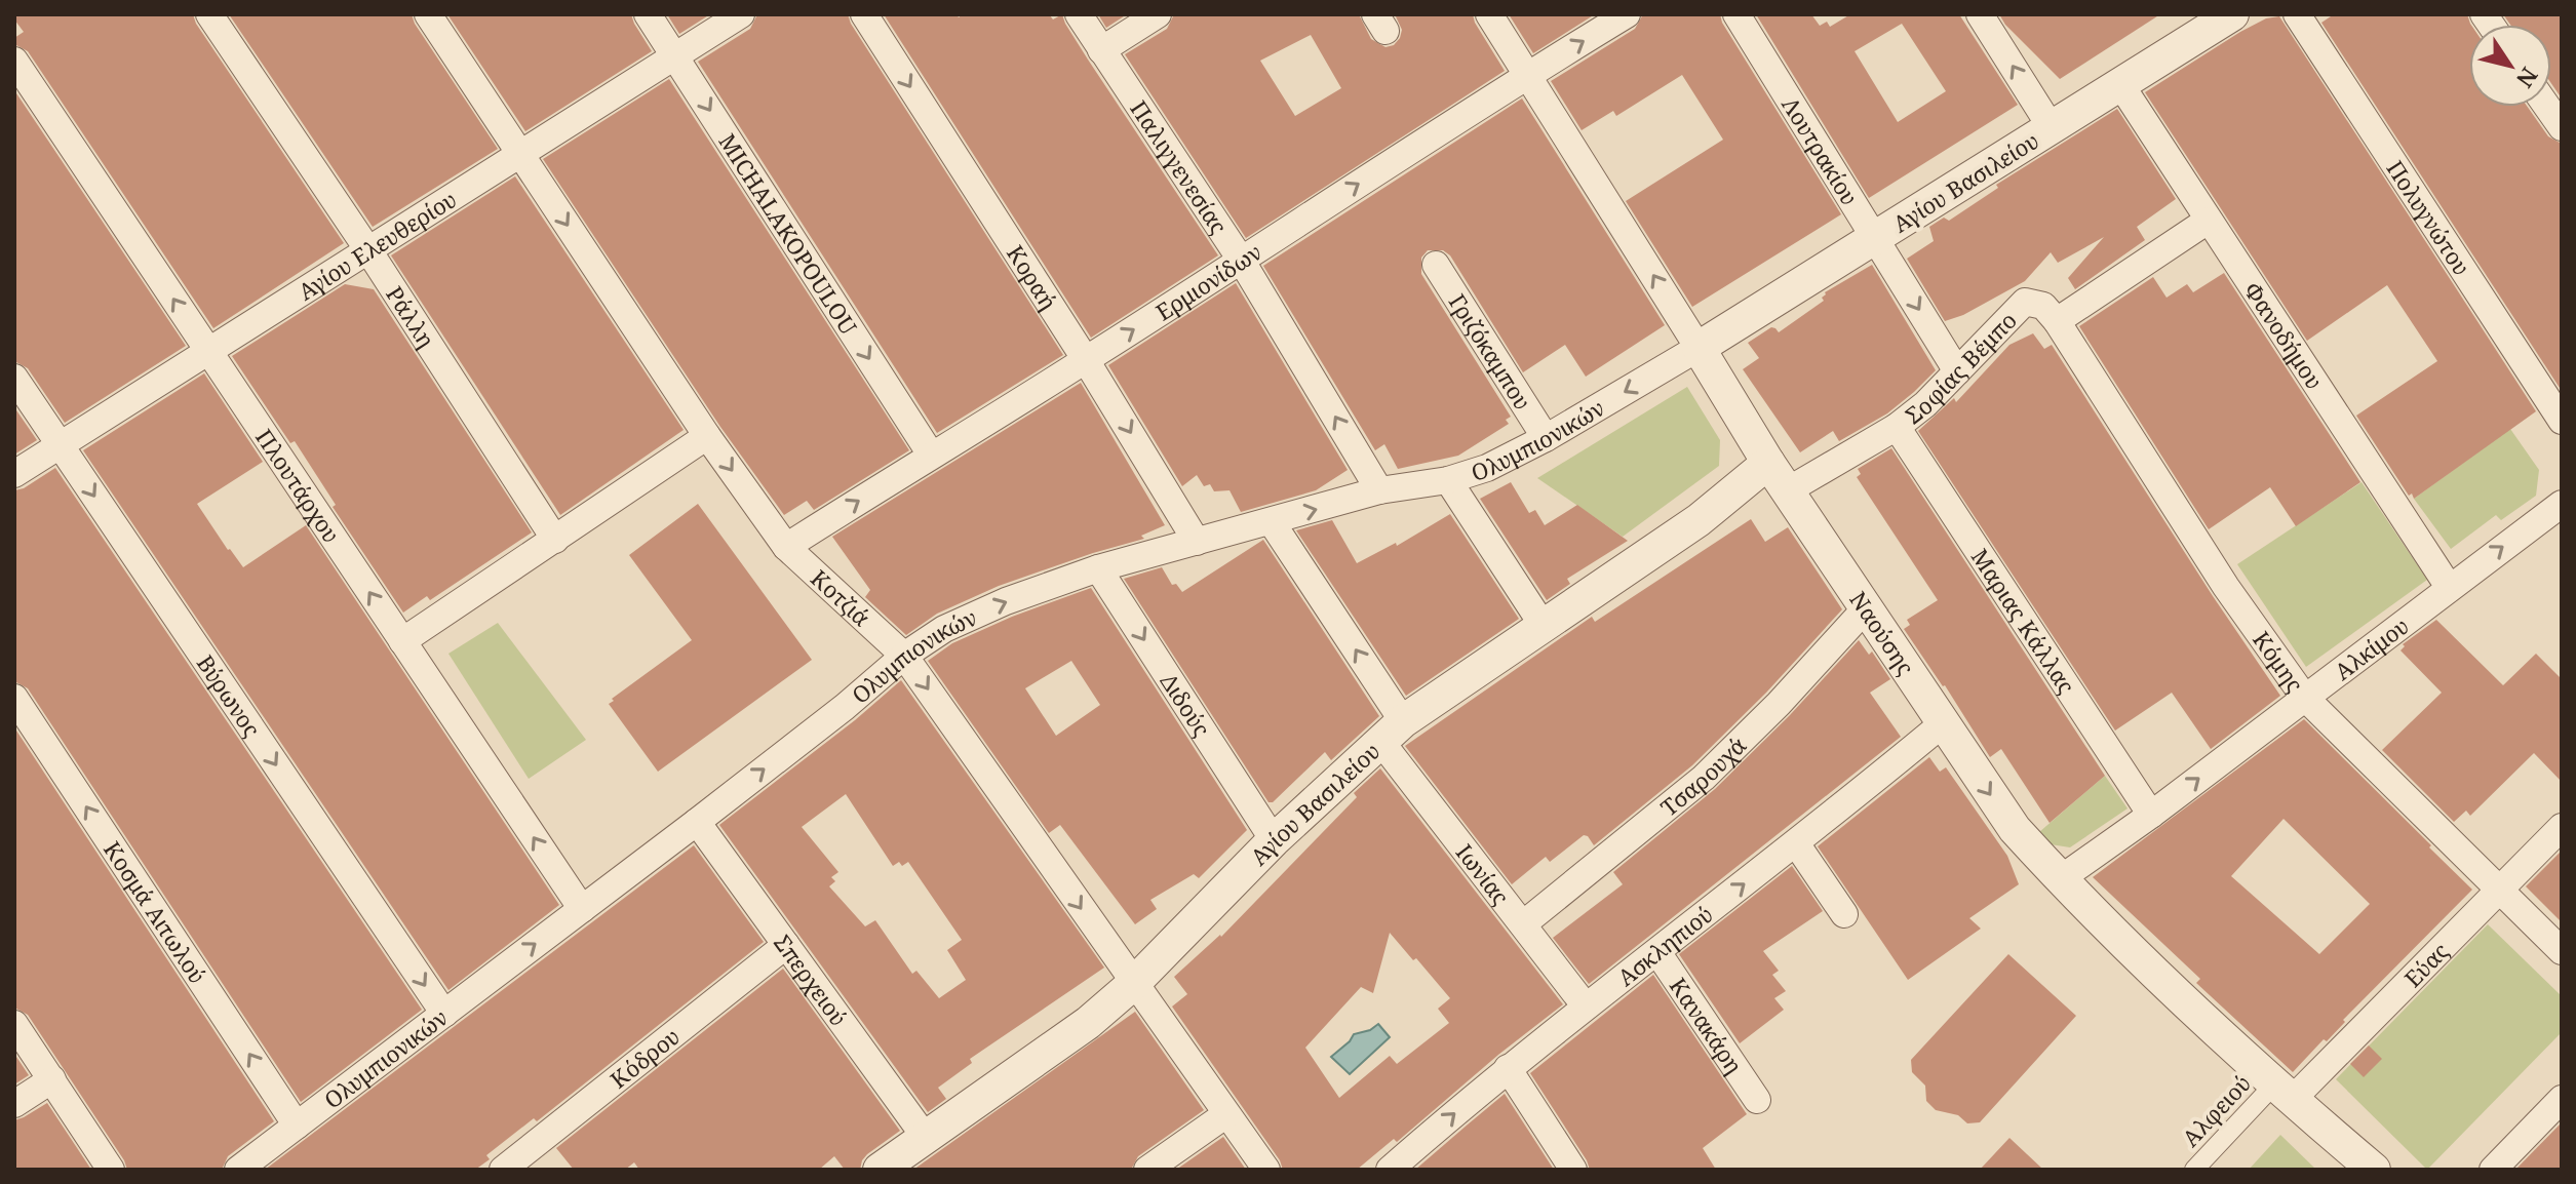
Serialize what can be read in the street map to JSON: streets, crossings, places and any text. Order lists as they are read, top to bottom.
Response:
{
  "streets": {
    "street": [
      "Λουτρακίου",
      "Παλιγγενεσίας",
      "Αγίου Βασιλείου",
      "Πολυγνώτου",
      "MICHALAKOPOULOU",
      "Αγίου Ελευθερίου",
      "Κοραή",
      "Ερμιονίδων",
      "Ράλλη",
      "Φανοδήμου",
      "Γριζόκαμπου",
      "Σοφίας Βέμπο",
      "Ολυμπιονικών",
      "Πλουτάρχου",
      "Κοτζιά",
      "Μαριας Κάλλας",
      "Ναούσης",
      "Αλκίμου",
      "Κόμης",
      "Βύρωνος",
      "Διδούς",
      "Τσαρουχά",
      "Ιωνίας",
      "Κοσμά Αιτωλού",
      "Ασκληπιού",
      "Εύας",
      "Σπερχειού",
      "Κανακάρη",
      "Κόδρου",
      "Αλφειού"
    ]
  },
  "crossings": [
    ["Λουτρακίου", "Αγίου Βασιλείου"],
    ["Λουτρακίου", "Σοφίας Βέμπο"],
    ["Παλιγγενεσίας", "Ερμιονίδων"],
    ["Παλιγγενεσίας", "Ολυμπιονικών"],
    ["Αγίου Βασιλείου", "Φανοδήμου"],
    ["Αγίου Βασιλείου", "Ολυμπιονικών"],
    ["Αγίου Βασιλείου", "Κοτζιά"],
    ["Αγίου Βασιλείου", "Ναούσης"],
    ["Αγίου Βασιλείου", "Διδούς"],
    ["Αγίου Βασιλείου", "Ιωνίας"],
    ["Αγίου Βασιλείου", "Σπερχειού"],
    ["MICHALAKOPOULOU", "Αγίου Ελευθερίου"],
    ["MICHALAKOPOULOU", "Ερμιονίδων"],
    ["Αγίου Ελευθερίου", "Ράλλη"],
    ["Αγίου Ελευθερίου", "Πλουτάρχου"],
    ["Αγίου Ελευθερίου", "Κοτζιά"],
    ["Αγίου Ελευθερίου", "Βύρωνος"],
    ["Κοραή", "Ερμιονίδων"],
    ["Κοραή", "Ολυμπιονικών"],
    ["Ερμιονίδων", "Κοτζιά"],
    ["Ερμιονίδων", "Ναούσης"],
    ["Φανοδήμου", "Αλκίμου"],
    ["Γριζόκαμπου", "Ολυμπιονικών"],
    ["Σοφίας Βέμπο", "Μαριας Κάλλας"],
    ["Σοφίας Βέμπο", "Ναούσης"],
    ["Σοφίας Βέμπο", "Κόμης"],
    ["Ολυμπιονικών", "Πλουτάρχου"],
    ["Ολυμπιονικών", "Κοτζιά"],
    ["Ολυμπιονικών", "Ναούσης"],
    ["Ολυμπιονικών", "Βύρωνος"],
    ["Ολυμπιονικών", "Διδούς"],
    ["Ολυμπιονικών", "Ιωνίας"],
    ["Ολυμπιονικών", "Κοσμά Αιτωλού"],
    ["Ολυμπιονικών", "Σπερχειού"],
    ["Μαριας Κάλλας", "Αλκίμου"],
    ["Ναούσης", "Αλκίμου"],
    ["Ναούσης", "Τσαρουχά"],
    ["Ναούσης", "Ασκληπιού"],
    ["Ναούσης", "Εύας"],
    ["Ναούσης", "Αλφειού"],
    ["Αλκίμου", "Κόμης"],
    ["Κόμης", "Εύας"],
    ["Τσαρουχά", "Ιωνίας"],
    ["Ιωνίας", "Ασκληπιού"],
    ["Ασκληπιού", "Κανακάρη"],
    ["Εύας", "Αλφειού"],
    ["Σπερχειού", "Κόδρου"]
  ],
  "one_way": [
    "Λουτρακίου",
    "Παλιγγενεσίας",
    "MICHALAKOPOULOU",
    "Κοραή",
    "Ερμιονίδων",
    "Πλουτάρχου",
    "Κοτζιά",
    "Αλκίμου",
    "Βύρωνος",
    "Διδούς",
    "Ασκληπιού"
  ],
  "north": "bottom right"
}
